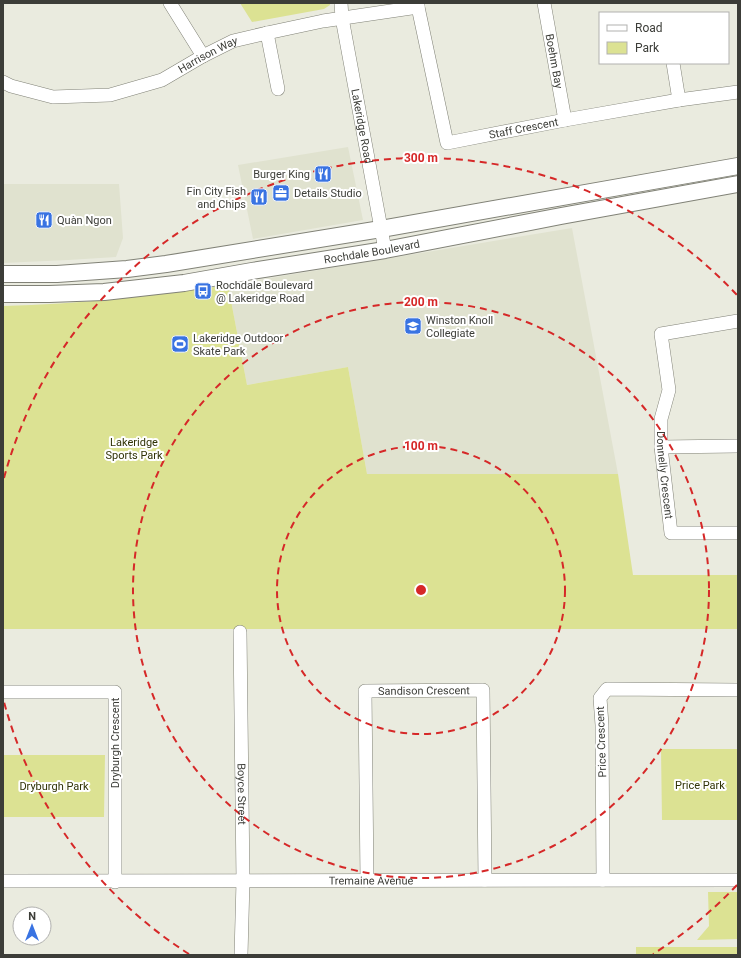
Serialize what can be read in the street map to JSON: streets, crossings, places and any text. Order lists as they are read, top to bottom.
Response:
{
  "streets": {
    "main road": ["Rochdale Boulevard"],
    "street": [
      "Harrison Way",
      "Boehm Bay",
      "Lakeridge Road",
      "Staff Crescent",
      "Donnelly Crescent",
      "Sandison Crescent",
      "Price Crescent",
      "Dryburgh Crescent",
      "Boyce Street",
      "Tremaine Avenue"
    ]
  },
  "crossings": [
    ["Harrison Way", "Lakeridge Road"],
    ["Harrison Way", "Staff Crescent"],
    ["Boehm Bay", "Staff Crescent"],
    ["Lakeridge Road", "Rochdale Boulevard"],
    ["Sandison Crescent", "Tremaine Avenue"],
    ["Price Crescent", "Tremaine Avenue"],
    ["Dryburgh Crescent", "Tremaine Avenue"],
    ["Boyce Street", "Tremaine Avenue"]
  ],
  "parks": ["Lakeridge Sports Park", "Price Park", "Dryburgh Park"],
  "places": {
    "restaurant": ["Burger King", "Fin City Fish and Chips", "Quàn Ngon"],
    "office": ["Details Studio"],
    "bus stop": ["Rochdale Boulevard @ Lakeridge Road"],
    "school or university": ["Winston Knoll Collegiate"],
    "sports": ["Lakeridge Outdoor Skate Park"]
  },
  "legend": ["Road", "Park"],
  "north": "top",
  "rings": ["300 m", "200 m", "100 m"]
}
